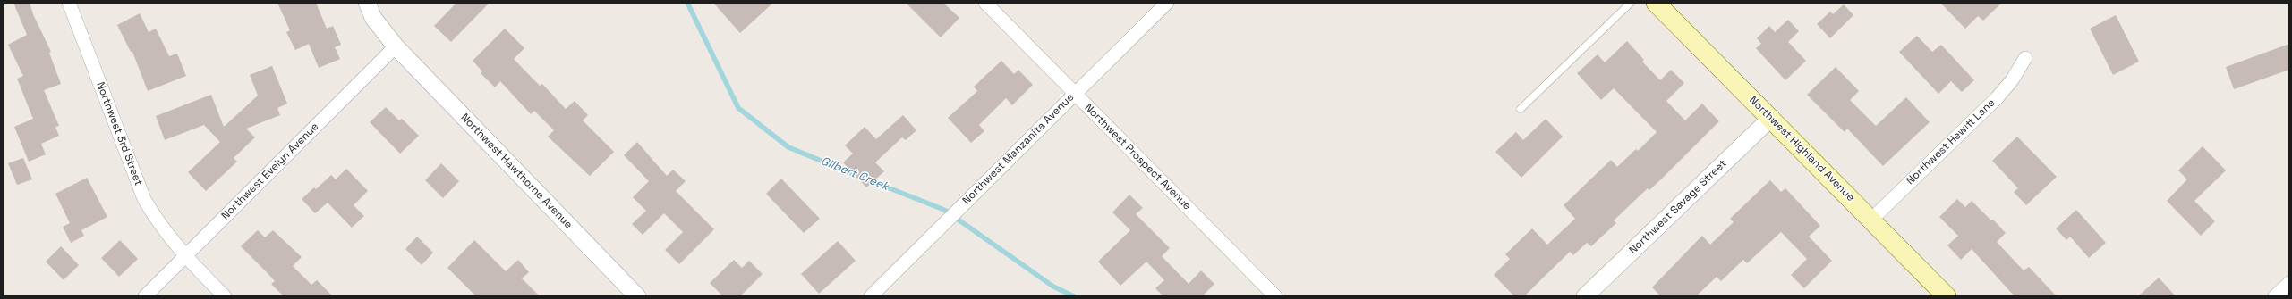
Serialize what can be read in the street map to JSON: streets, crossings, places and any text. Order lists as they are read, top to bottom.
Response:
{
  "streets": {
    "main road": ["Northwest Highland Avenue"],
    "street": [
      "Northwest 3rd Street",
      "Northwest Hewitt Lane",
      "Northwest Manzanita Avenue",
      "Northwest Prospect Avenue",
      "Northwest Evelyn Avenue",
      "Northwest Hawthorne Avenue",
      "Northwest Savage Street"
    ]
  },
  "crossings": [
    ["Northwest 3rd Street", "Northwest Evelyn Avenue"],
    ["Northwest Hewitt Lane", "Northwest Highland Avenue"],
    ["Northwest Manzanita Avenue", "Northwest Prospect Avenue"],
    ["Northwest Highland Avenue", "Northwest Savage Street"],
    ["Northwest Evelyn Avenue", "Northwest Hawthorne Avenue"]
  ],
  "water": ["Gilbert Creek"]
}
